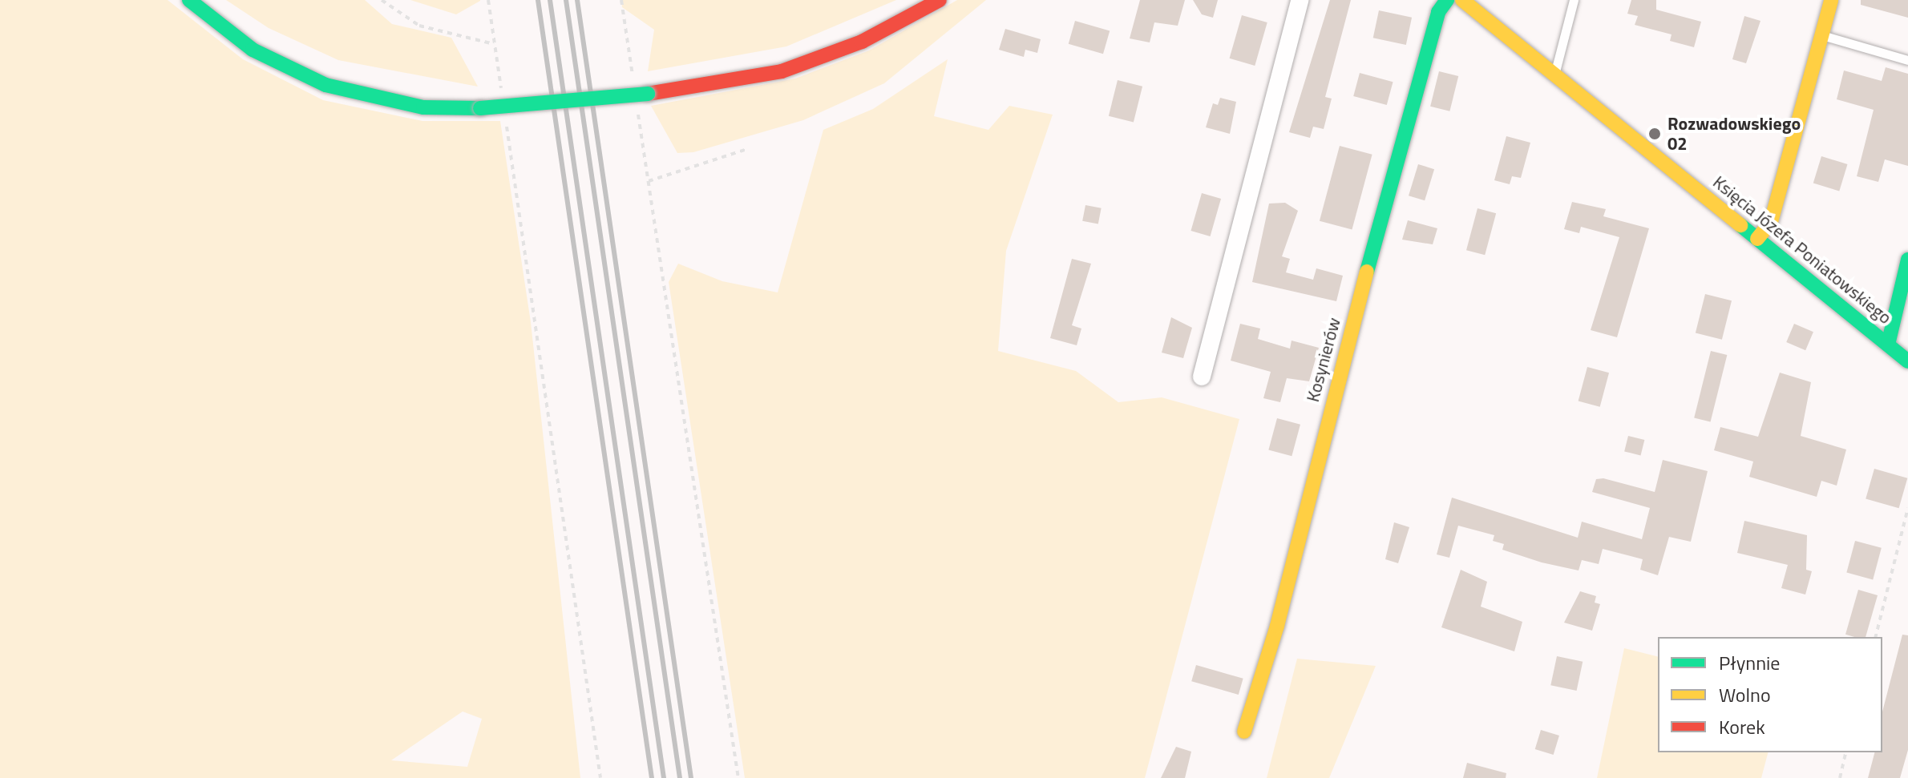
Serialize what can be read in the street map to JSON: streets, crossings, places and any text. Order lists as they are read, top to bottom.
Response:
{
  "streets": {
    "street": ["Księcia Józefa Poniatowskiego", "Kosynierów"]
  },
  "places": ["Rozwadowskiego 02"],
  "legend": ["Płynnie", "Wolno", "Korek"]
}
